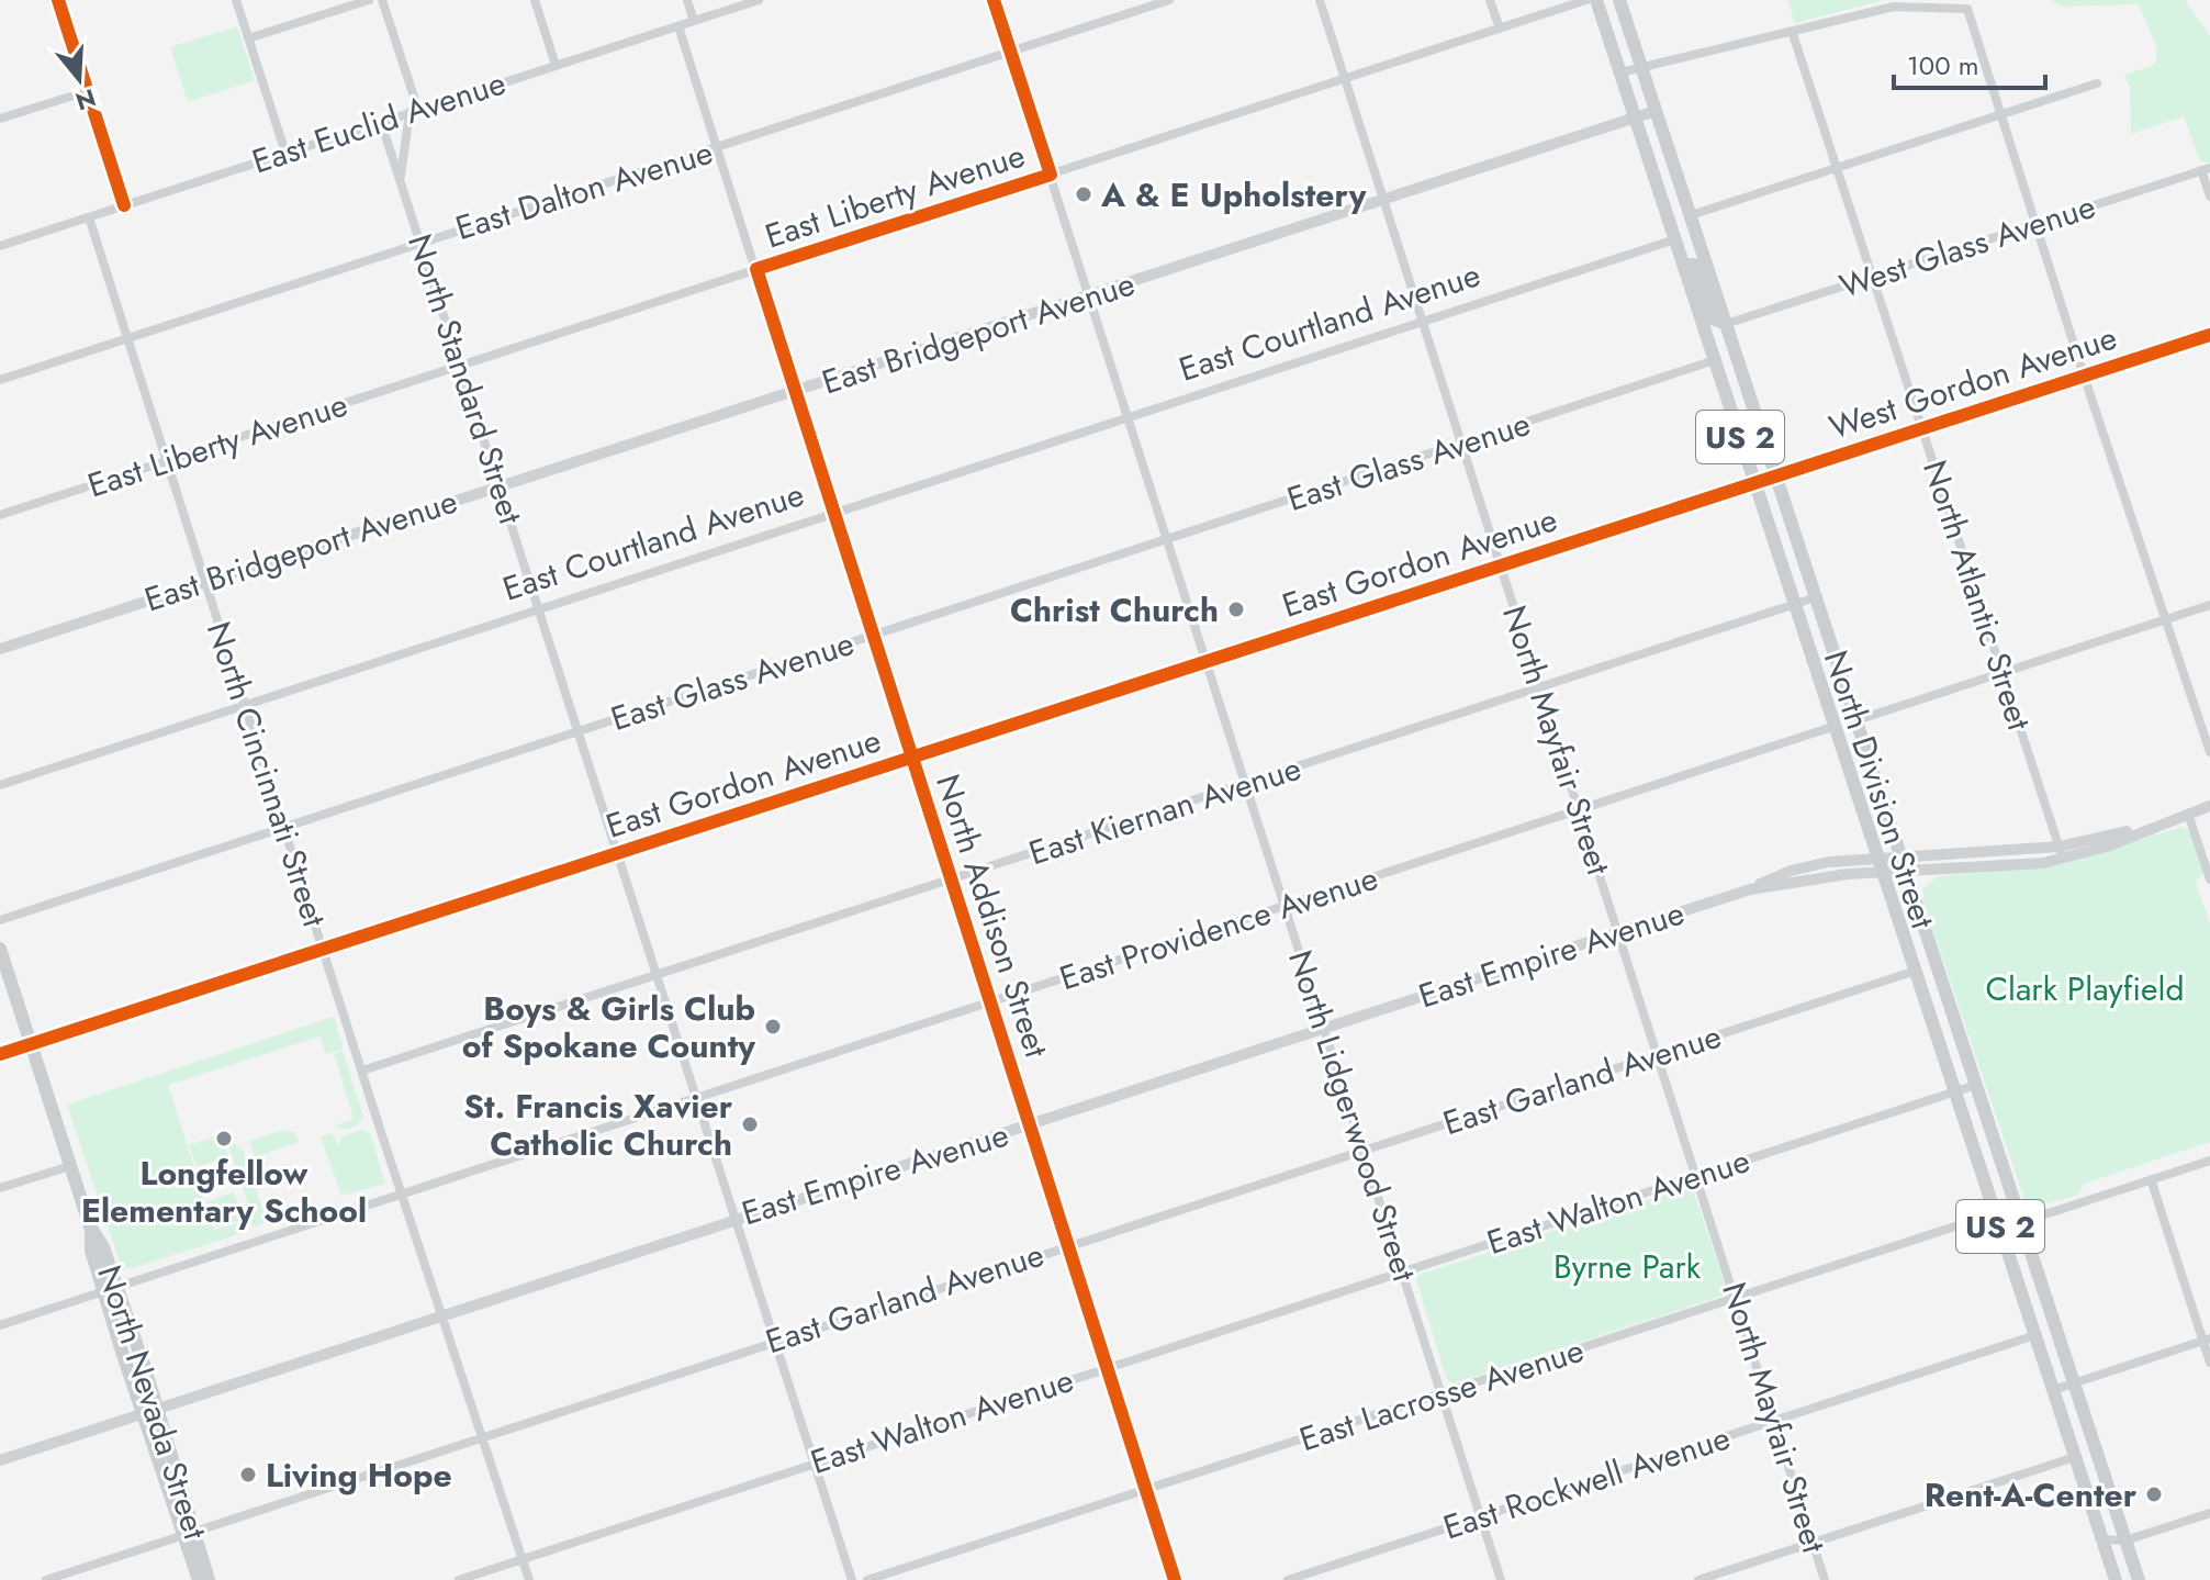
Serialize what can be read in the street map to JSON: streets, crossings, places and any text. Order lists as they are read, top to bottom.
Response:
{
  "streets": {
    "main road": ["US 2", "North Division Street", "North Nevada Street"],
    "street": [
      "East Euclid Avenue",
      "East Dalton Avenue",
      "East Liberty Avenue",
      "West Glass Avenue",
      "East Courtland Avenue",
      "East Bridgeport Avenue",
      "North Standard Street",
      "West Gordon Avenue",
      "East Glass Avenue",
      "East Gordon Avenue",
      "North Atlantic Street",
      "North Mayfair Street",
      "North Cincinnati Street",
      "East Kiernan Avenue",
      "North Addison Street",
      "East Providence Avenue",
      "East Empire Avenue",
      "East Garland Avenue",
      "North Lidgerwood Street",
      "East Walton Avenue",
      "East Lacrosse Avenue",
      "East Rockwell Avenue"
    ]
  },
  "crossings": [
    ["East Euclid Avenue", "North Standard Street"],
    ["East Euclid Avenue", "North Cincinnati Street"],
    ["East Euclid Avenue", "North Addison Street"],
    ["East Dalton Avenue", "North Standard Street"],
    ["East Dalton Avenue", "North Cincinnati Street"],
    ["East Dalton Avenue", "North Addison Street"],
    ["East Dalton Avenue", "North Lidgerwood Street"],
    ["East Liberty Avenue", "North Standard Street"],
    ["East Liberty Avenue", "North Mayfair Street"],
    ["East Liberty Avenue", "North Cincinnati Street"],
    ["East Liberty Avenue", "North Addison Street"],
    ["East Liberty Avenue", "North Lidgerwood Street"],
    ["West Glass Avenue", "North Atlantic Street"],
    ["West Glass Avenue", "North Division Street"],
    ["East Courtland Avenue", "North Standard Street"],
    ["East Courtland Avenue", "North Mayfair Street"],
    ["East Courtland Avenue", "North Cincinnati Street"],
    ["East Courtland Avenue", "North Division Street"],
    ["East Courtland Avenue", "North Addison Street"],
    ["East Courtland Avenue", "North Lidgerwood Street"],
    ["East Bridgeport Avenue", "North Standard Street"],
    ["East Bridgeport Avenue", "North Mayfair Street"],
    ["East Bridgeport Avenue", "North Cincinnati Street"],
    ["East Bridgeport Avenue", "North Division Street"],
    ["East Bridgeport Avenue", "North Addison Street"],
    ["East Bridgeport Avenue", "North Lidgerwood Street"],
    ["North Standard Street", "East Glass Avenue"],
    ["North Standard Street", "East Gordon Avenue"],
    ["North Standard Street", "East Kiernan Avenue"],
    ["North Standard Street", "East Providence Avenue"],
    ["North Standard Street", "East Empire Avenue"],
    ["North Standard Street", "East Garland Avenue"],
    ["North Standard Street", "East Walton Avenue"],
    ["West Gordon Avenue", "East Gordon Avenue"],
    ["West Gordon Avenue", "North Atlantic Street"],
    ["West Gordon Avenue", "North Division Street"],
    ["East Glass Avenue", "North Mayfair Street"],
    ["East Glass Avenue", "North Cincinnati Street"],
    ["East Glass Avenue", "North Division Street"],
    ["East Glass Avenue", "North Addison Street"],
    ["East Glass Avenue", "North Lidgerwood Street"],
    ["East Gordon Avenue", "North Mayfair Street"],
    ["East Gordon Avenue", "North Cincinnati Street"],
    ["East Gordon Avenue", "North Division Street"],
    ["East Gordon Avenue", "North Addison Street"],
    ["East Gordon Avenue", "North Lidgerwood Street"],
    ["East Gordon Avenue", "North Nevada Street"],
    ["North Atlantic Street", "East Empire Avenue"],
    ["North Mayfair Street", "East Kiernan Avenue"],
    ["North Mayfair Street", "East Providence Avenue"],
    ["North Mayfair Street", "East Empire Avenue"],
    ["North Mayfair Street", "East Garland Avenue"],
    ["North Mayfair Street", "East Walton Avenue"],
    ["North Mayfair Street", "East Lacrosse Avenue"],
    ["North Mayfair Street", "East Rockwell Avenue"],
    ["North Cincinnati Street", "East Kiernan Avenue"],
    ["North Cincinnati Street", "East Providence Avenue"],
    ["North Cincinnati Street", "East Empire Avenue"],
    ["North Cincinnati Street", "East Garland Avenue"],
    ["North Cincinnati Street", "East Walton Avenue"],
    ["North Division Street", "East Kiernan Avenue"],
    ["North Division Street", "East Providence Avenue"],
    ["North Division Street", "East Empire Avenue"],
    ["North Division Street", "East Garland Avenue"],
    ["North Division Street", "East Walton Avenue"],
    ["North Division Street", "East Lacrosse Avenue"],
    ["North Division Street", "East Rockwell Avenue"],
    ["East Kiernan Avenue", "North Addison Street"],
    ["East Kiernan Avenue", "North Lidgerwood Street"],
    ["North Addison Street", "East Providence Avenue"],
    ["North Addison Street", "East Empire Avenue"],
    ["North Addison Street", "East Garland Avenue"],
    ["North Addison Street", "East Walton Avenue"],
    ["North Addison Street", "East Lacrosse Avenue"],
    ["East Providence Avenue", "North Lidgerwood Street"],
    ["East Providence Avenue", "North Nevada Street"],
    ["East Empire Avenue", "North Lidgerwood Street"],
    ["East Empire Avenue", "North Nevada Street"],
    ["East Garland Avenue", "North Lidgerwood Street"],
    ["East Garland Avenue", "North Nevada Street"],
    ["North Lidgerwood Street", "East Walton Avenue"],
    ["North Lidgerwood Street", "East Lacrosse Avenue"],
    ["North Lidgerwood Street", "East Rockwell Avenue"]
  ],
  "parks": ["Clark Playfield", "Byrne Park"],
  "places": [
    "A & E Upholstery",
    "Christ Church",
    "Boys & Girls Club of Spokane County",
    "St. Francis Xavier Catholic Church",
    "Longfellow Elementary School",
    "Living Hope",
    "Rent-A-Center"
  ],
  "scale_bar": "100 m",
  "north": "bottom"
}
